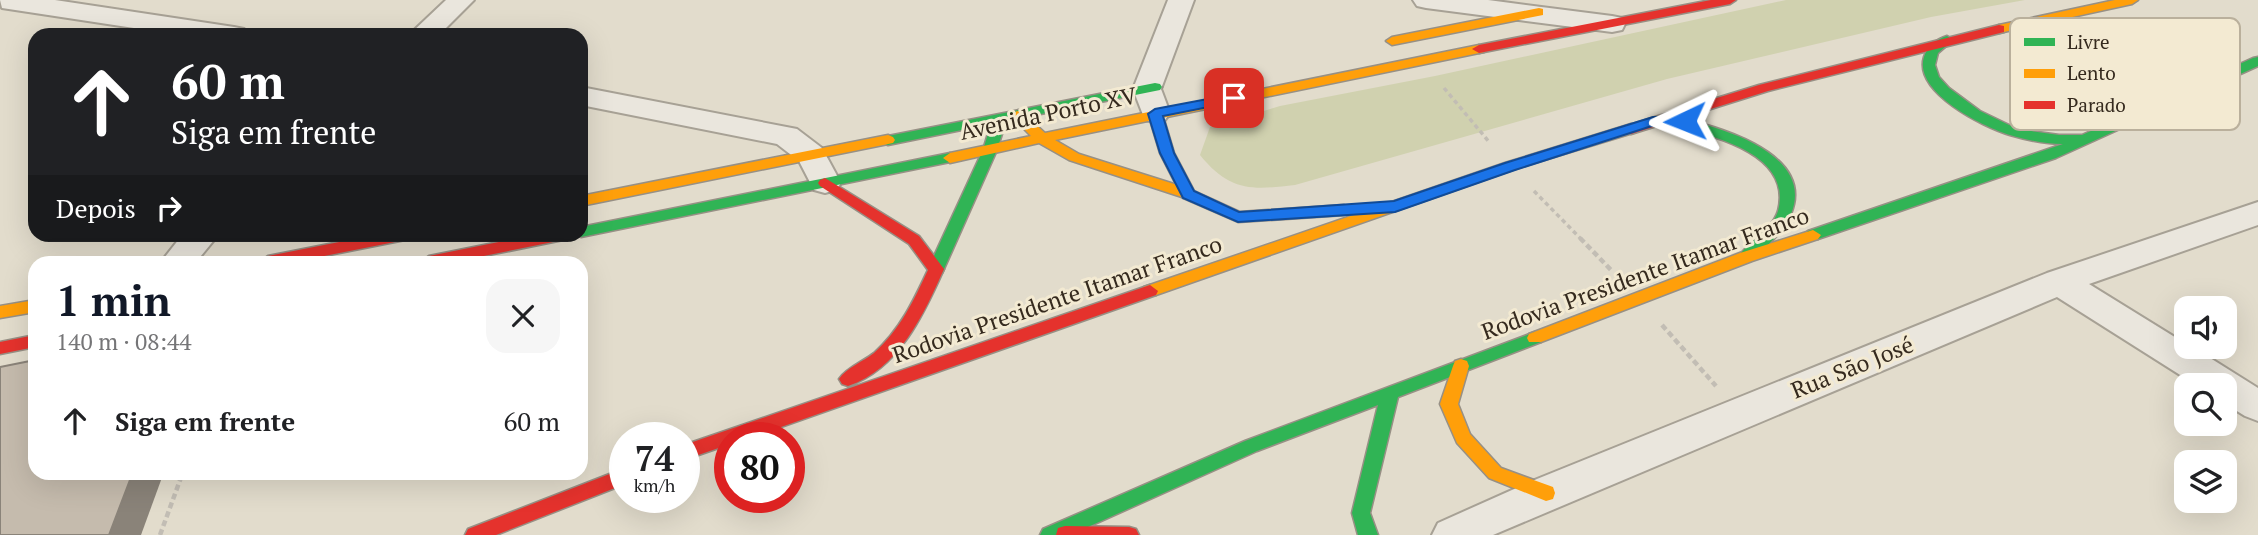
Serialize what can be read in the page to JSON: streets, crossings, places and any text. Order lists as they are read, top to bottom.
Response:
{
  "streets": {
    "main road": ["Avenida Porto XV", "Rodovia Presidente Itamar Franco"],
    "street": ["Rua São José"]
  },
  "legend": ["Livre", "Lento", "Parado"],
  "page": {
    "turn": ["60 m", "Siga em frente"],
    "then": "Depois",
    "heading": ["1 min", "140 m · 08:44"],
    "list": [
      {
        "name": "Siga em frente",
        "value": "60 m"
      }
    ],
    "speed": "74 km/h",
    "limit": "80"
  }
}
